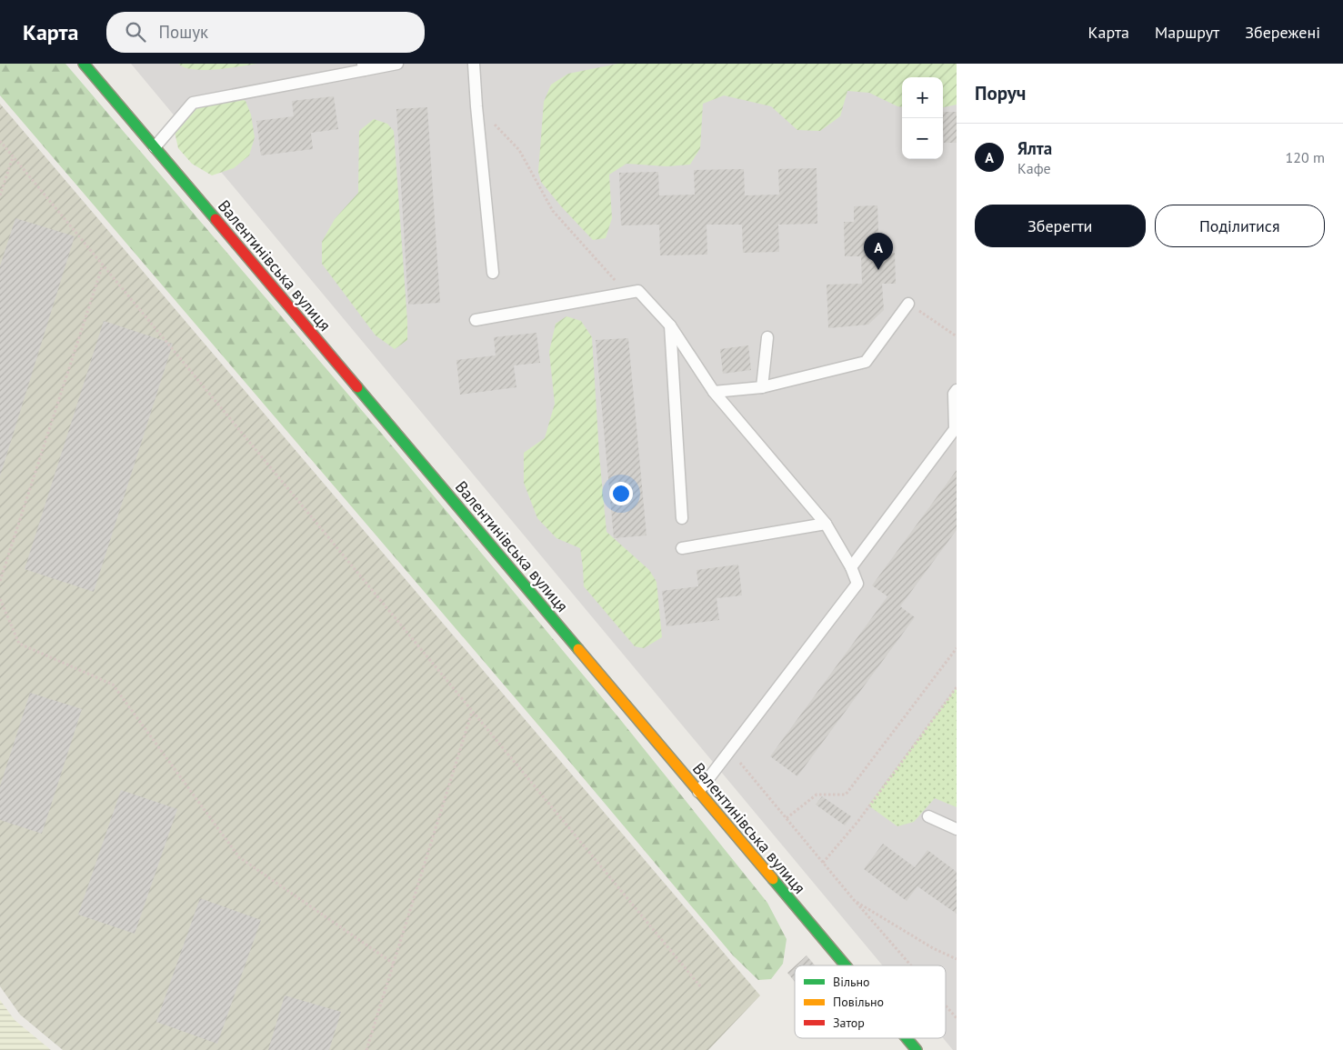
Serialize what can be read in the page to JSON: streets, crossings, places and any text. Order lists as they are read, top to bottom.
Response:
{
  "streets": {
    "street": ["Валентинівська вулиця"]
  },
  "legend": ["Вільно", "Повільно", "Затор"],
  "page": {
    "header": "Карта",
    "search": "Пошук",
    "nav": ["Карта", "Маршрут", "Збережені"],
    "heading": "Поруч",
    "map_buttons": ["+", "−"],
    "list": [
      {
        "mark": "A",
        "name": "Ялта",
        "note": "Кафе",
        "value": "120 m"
      }
    ],
    "buttons": ["Зберегти", "Поділитися"],
    "pins": "A"
  }
}
